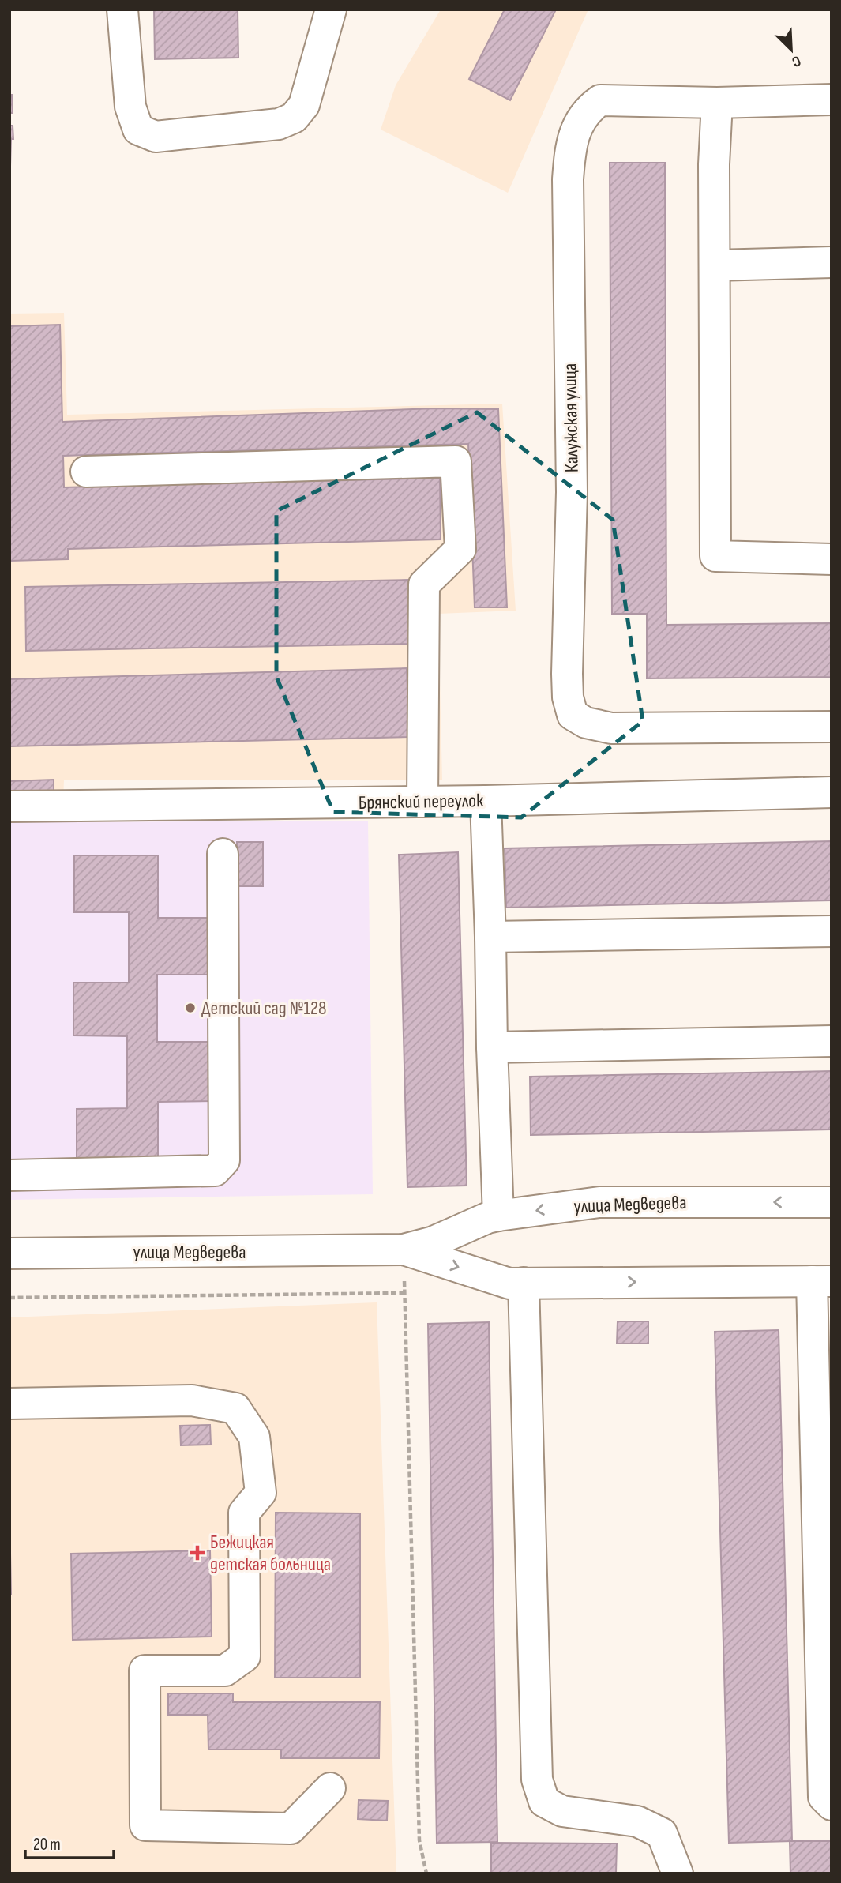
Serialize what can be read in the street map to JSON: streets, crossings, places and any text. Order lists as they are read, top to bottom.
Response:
{
  "streets": {
    "street": ["Калужская улица", "Брянский переулок", "улица Медведева"]
  },
  "places": {
    "other": ["Детский сад №128"],
    "health": ["Бежицкая детская больница"]
  },
  "scale_bar": "20 m",
  "north": "bottom right"
}
